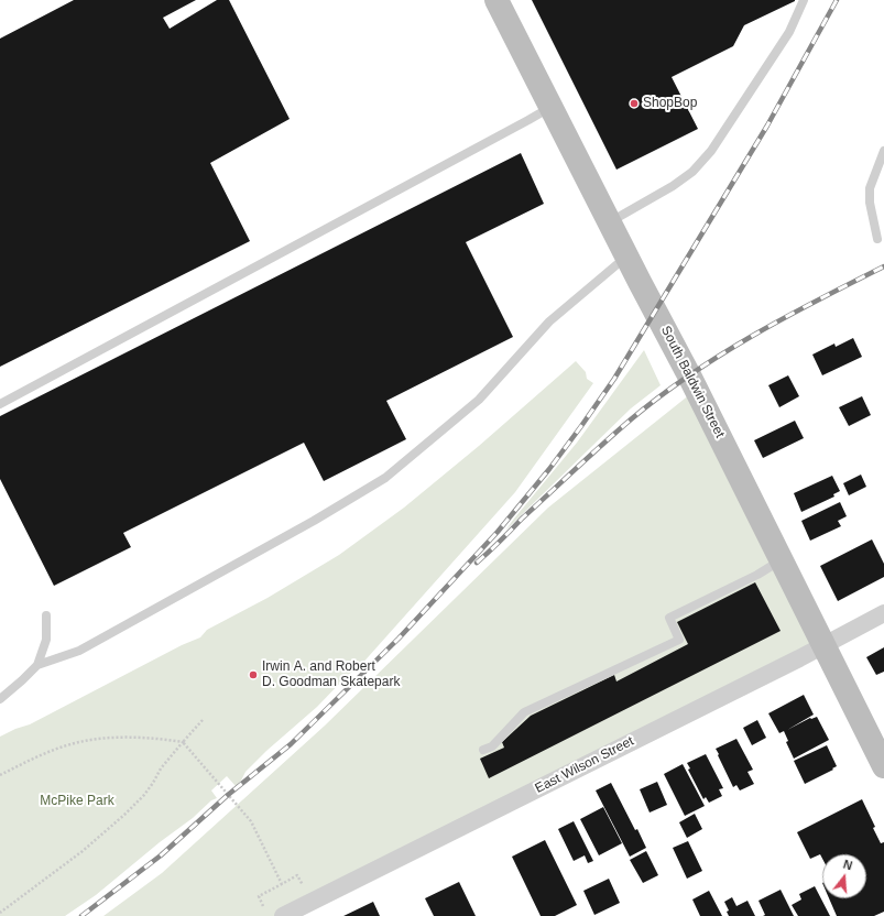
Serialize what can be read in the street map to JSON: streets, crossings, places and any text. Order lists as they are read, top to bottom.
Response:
{
  "streets": {
    "street": ["South Baldwin Street", "East Wilson Street"]
  },
  "crossings": [
    ["South Baldwin Street", "East Wilson Street"]
  ],
  "parks": ["McPike Park"],
  "places": ["ShopBop", "Irwin A. and Robert D. Goodman Skatepark"],
  "north": "top"
}
